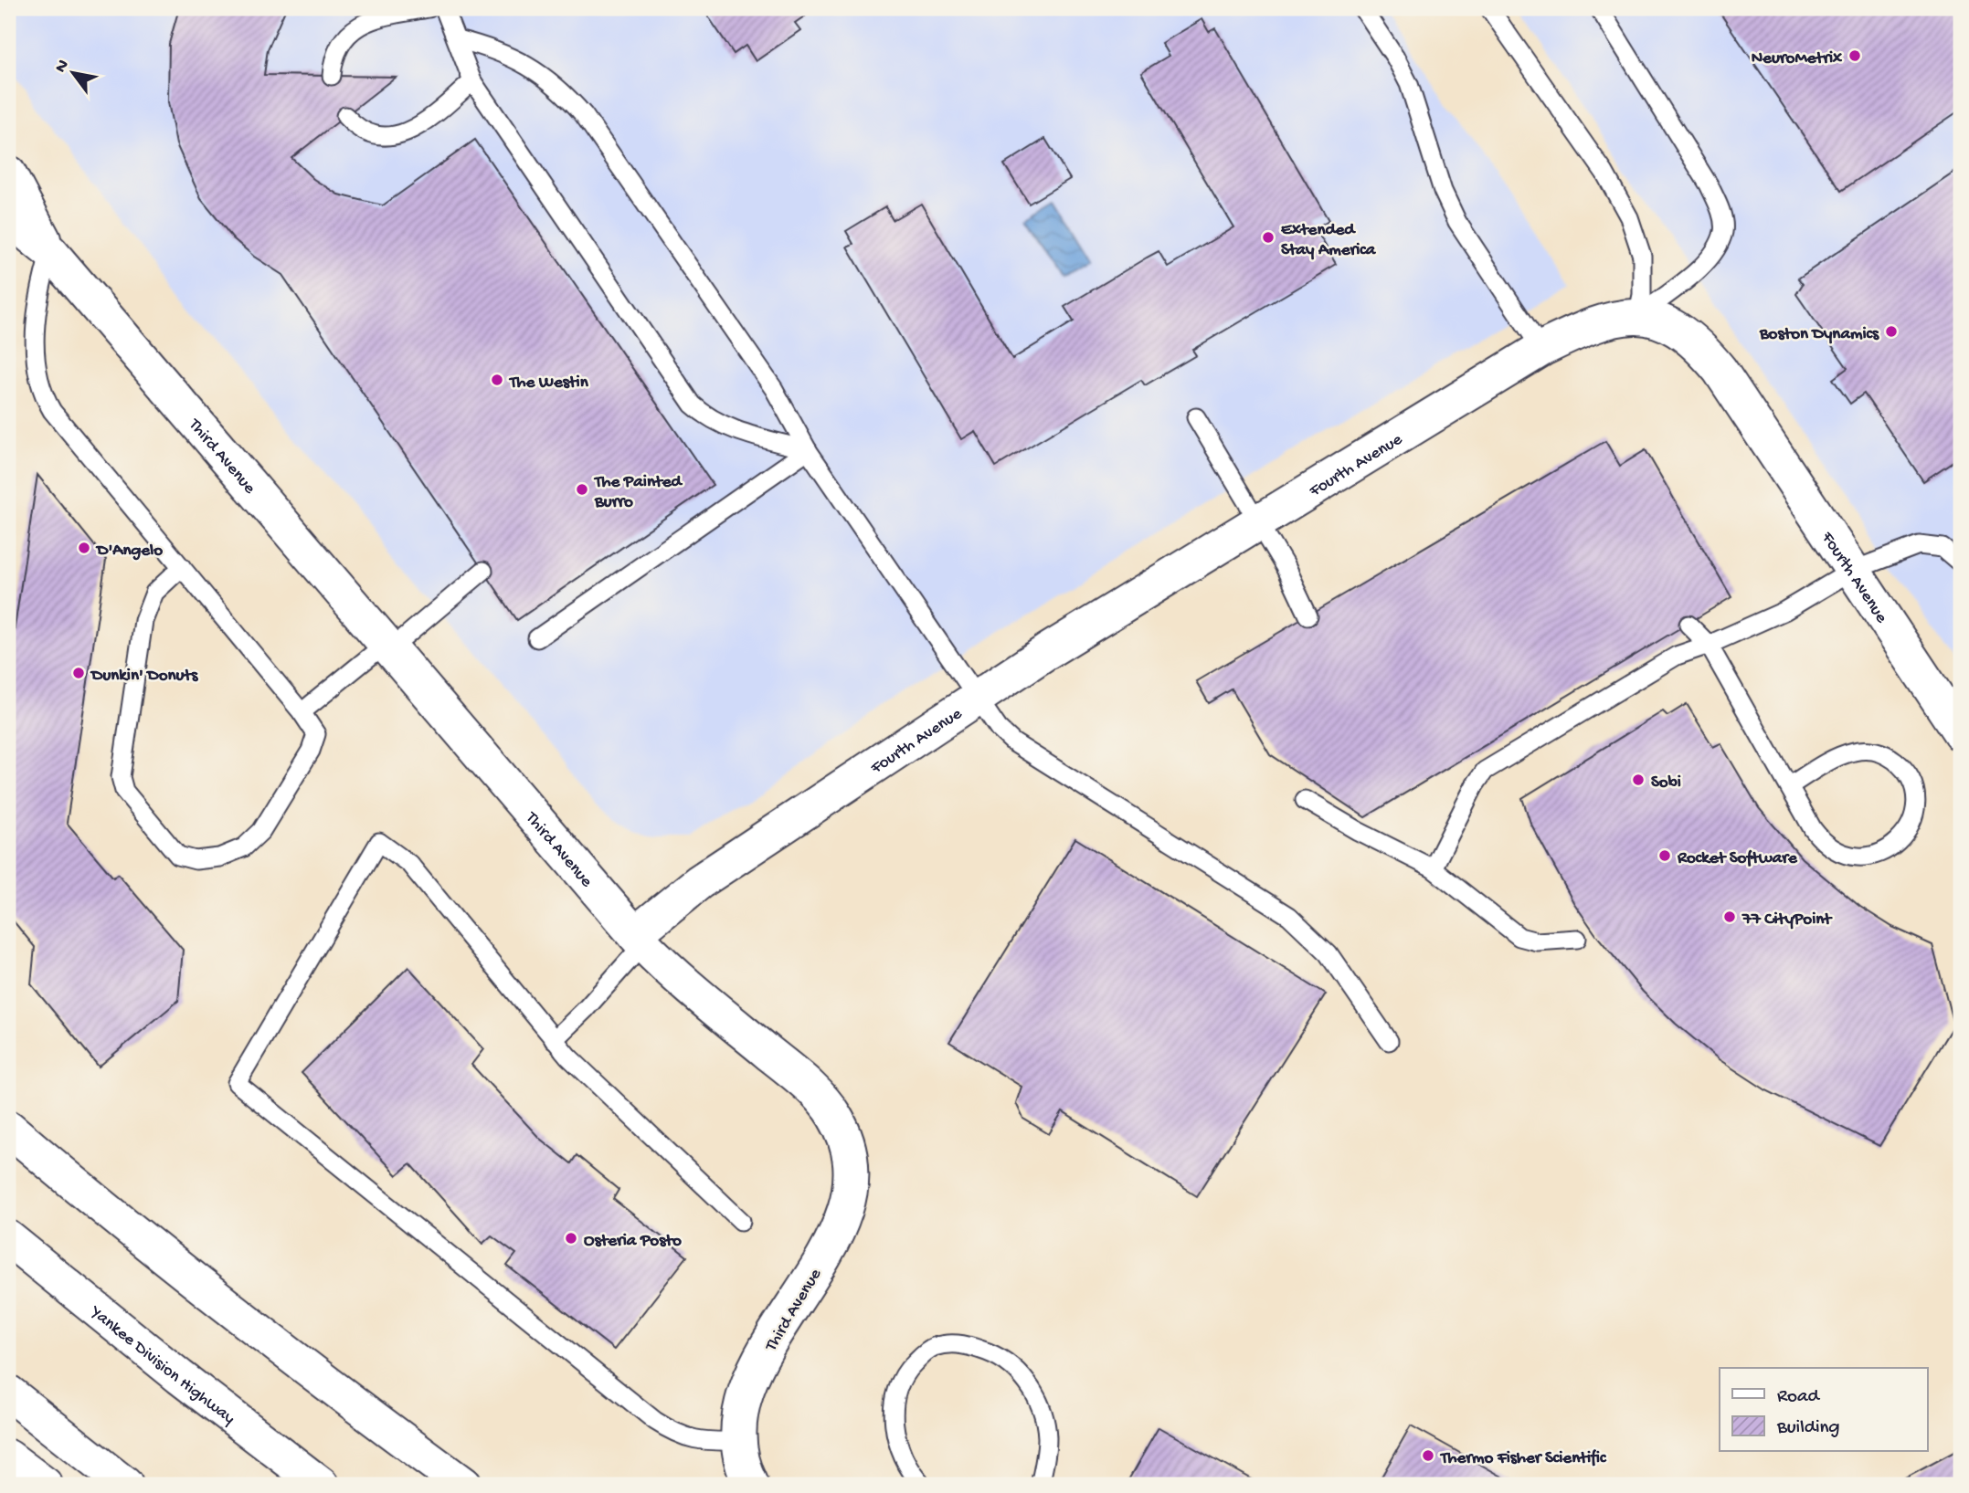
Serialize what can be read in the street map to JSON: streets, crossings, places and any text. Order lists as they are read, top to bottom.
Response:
{
  "streets": {
    "main road": ["Third Avenue", "Fourth Avenue", "Yankee Division Highway"]
  },
  "crossings": [
    ["Third Avenue", "Fourth Avenue"]
  ],
  "places": [
    "NeuroMetrix",
    "Extended Stay America",
    "Boston Dynamics",
    "The Westin",
    "The Painted Burro",
    "D'Angelo",
    "Dunkin' Donuts",
    "Sobi",
    "Rocket Software",
    "77 CityPoint",
    "Osteria Posto",
    "Thermo Fisher Scientific"
  ],
  "legend": ["Road", "Building"],
  "north": "top left"
}
